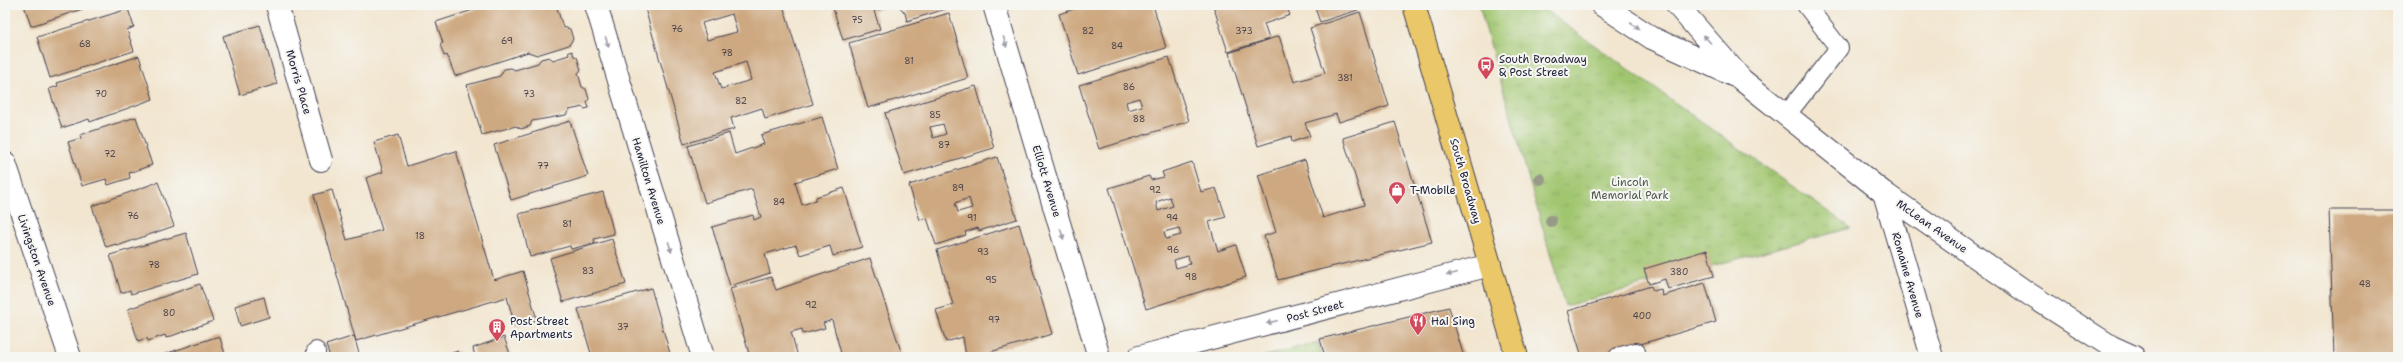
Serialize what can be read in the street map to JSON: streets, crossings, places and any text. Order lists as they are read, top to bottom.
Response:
{
  "streets": {
    "main road": ["South Broadway"],
    "street": [
      "Morris Place",
      "Hamilton Avenue",
      "Elliott Avenue",
      "McLean Avenue",
      "Livingston Avenue",
      "Romaine Avenue",
      "Post Street"
    ]
  },
  "crossings": [
    ["South Broadway", "Post Street"],
    ["McLean Avenue", "Romaine Avenue"]
  ],
  "one_way": ["Hamilton Avenue", "Elliott Avenue", "Post Street"],
  "parks": ["Lincoln Memorial Park"],
  "places": {
    "bus stop": ["South Broadway & Post Street"],
    "shop": ["T-Mobile"],
    "restaurant": ["Hai Sing"],
    "building": ["Post Street Apartments"]
  },
  "house_numbers": [
    "75",
    "76",
    "82",
    "373",
    "69",
    "68",
    "84",
    "78",
    "81",
    "381",
    "86",
    "70",
    "73",
    "82",
    "85",
    "88",
    "87",
    "72",
    "77",
    "89",
    "92",
    "84",
    "76",
    "91",
    "94",
    "81",
    "18",
    "96",
    "93",
    "78",
    "83",
    "380",
    "98",
    "95",
    "48",
    "92",
    "80",
    "400",
    "97",
    "37"
  ]
}
